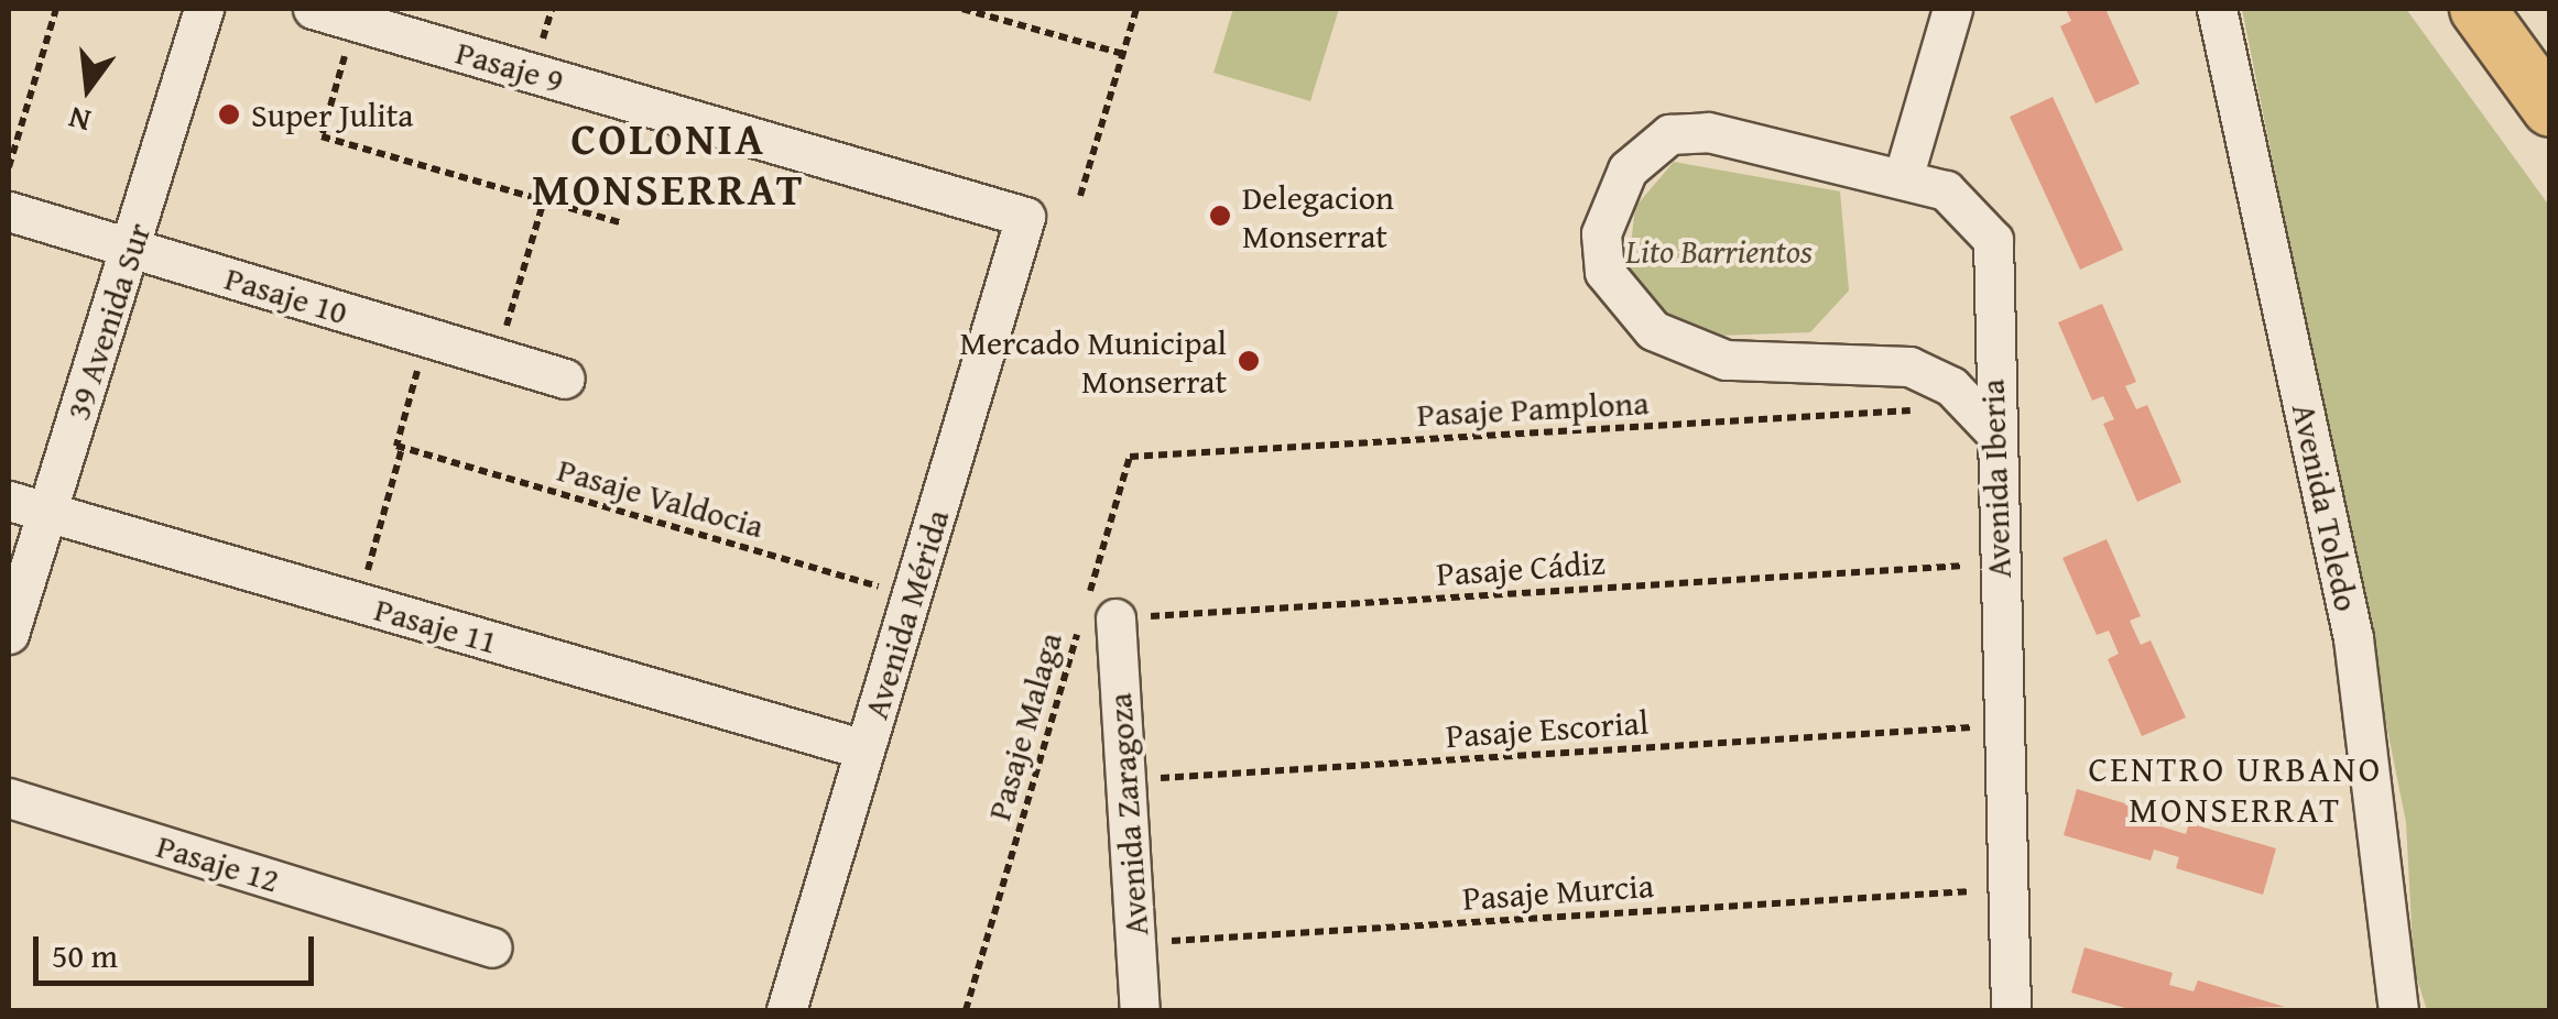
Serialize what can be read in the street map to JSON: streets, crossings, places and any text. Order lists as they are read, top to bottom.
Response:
{
  "streets": {
    "street": [
      "Pasaje 9",
      "Pasaje 10",
      "39 Avenida Sur",
      "Avenida Iberia",
      "Avenida Toledo",
      "Avenida Mérida",
      "Pasaje 11",
      "Avenida Zaragoza",
      "Pasaje 12"
    ],
    "path": [
      "Pasaje Pamplona",
      "Pasaje Valdocia",
      "Pasaje Cádiz",
      "Pasaje Malaga",
      "Pasaje Escorial",
      "Pasaje Murcia"
    ]
  },
  "crossings": [
    ["Pasaje 9", "Avenida Mérida"],
    ["Pasaje 10", "39 Avenida Sur"],
    ["39 Avenida Sur", "Pasaje 11"],
    ["Pasaje Pamplona", "Pasaje Malaga"],
    ["Pasaje Valdocia", "Avenida Mérida"],
    ["Pasaje Cádiz", "Pasaje Malaga"],
    ["Pasaje Cádiz", "Avenida Zaragoza"],
    ["Avenida Mérida", "Pasaje 11"],
    ["Pasaje Malaga", "Avenida Zaragoza"],
    ["Pasaje Escorial", "Avenida Zaragoza"],
    ["Avenida Zaragoza", "Pasaje Murcia"]
  ],
  "districts": ["COLONIA MONSERRAT", "CENTRO URBANO MONSERRAT"],
  "parks": ["Lito Barrientos"],
  "places": ["Super Julita", "Delegacion Monserrat", "Mercado Municipal Monserrat"],
  "scale_bar": "50 m",
  "north": "bottom"
}
